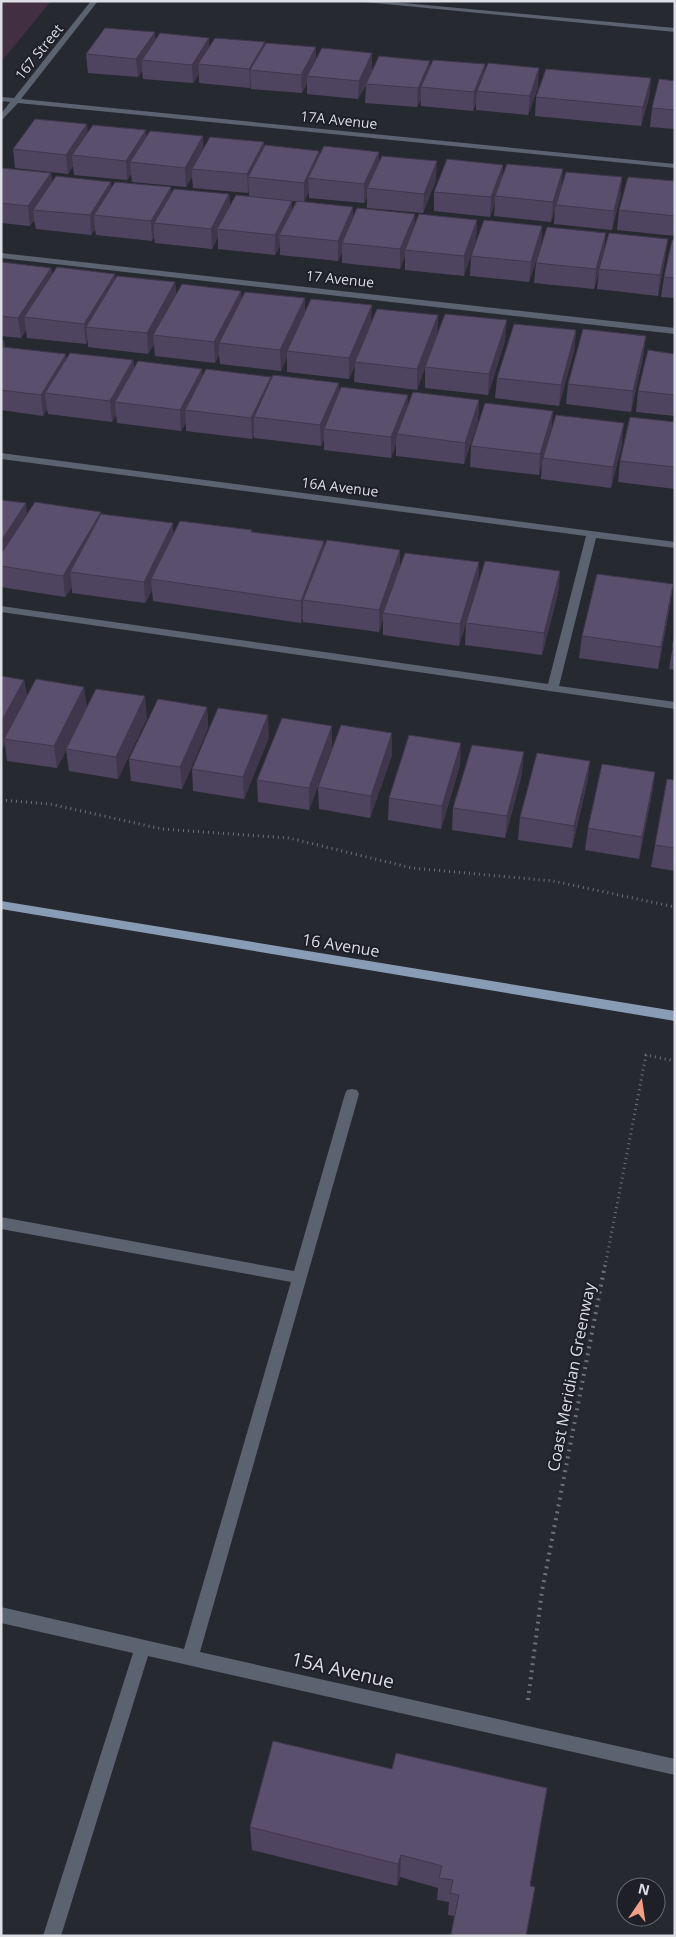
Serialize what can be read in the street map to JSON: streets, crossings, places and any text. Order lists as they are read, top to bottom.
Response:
{
  "streets": {
    "main road": ["16 Avenue"],
    "street": [
      "167 Street",
      "17A Avenue",
      "17 Avenue",
      "16A Avenue",
      "15A Avenue"
    ],
    "path": ["Coast Meridian Greenway"]
  },
  "crossings": [
    ["167 Street", "17A Avenue"],
    ["Coast Meridian Greenway", "15A Avenue"]
  ],
  "north": "top"
}
